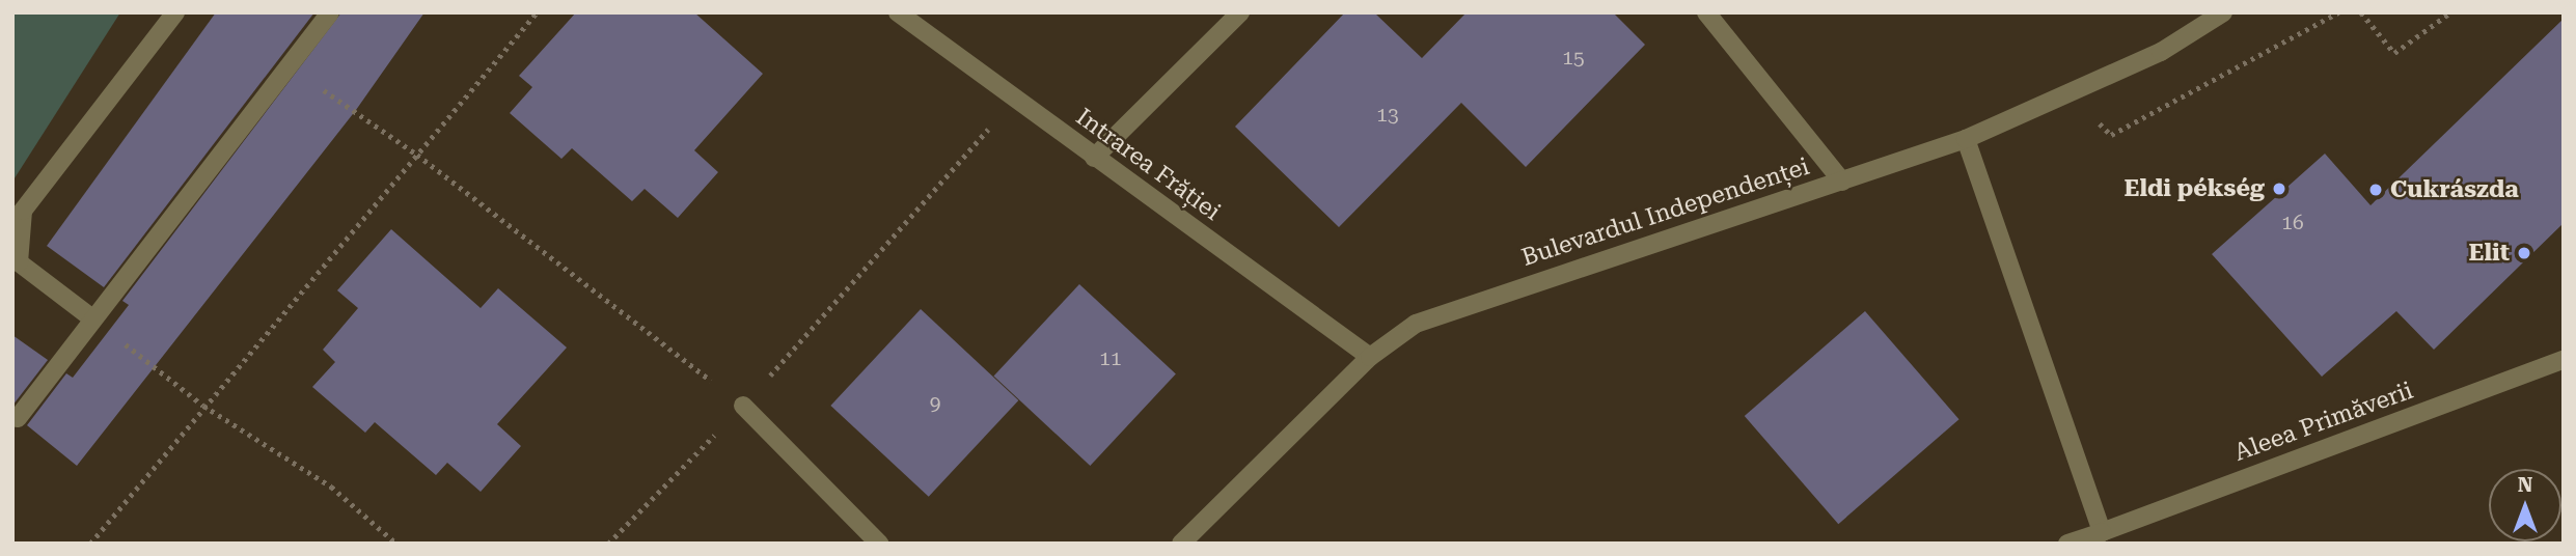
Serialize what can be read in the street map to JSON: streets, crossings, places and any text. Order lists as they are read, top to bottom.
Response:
{
  "streets": {
    "street": ["Intrarea Frăției", "Bulevardul Independenței", "Aleea Primăverii"]
  },
  "crossings": [
    ["Intrarea Frăției", "Bulevardul Independenței"]
  ],
  "places": ["Eldi pékség", "Cukrászda", "Elit"],
  "house_numbers": [
    "15",
    "13",
    "16",
    "11",
    "9"
  ],
  "north": "top"
}
